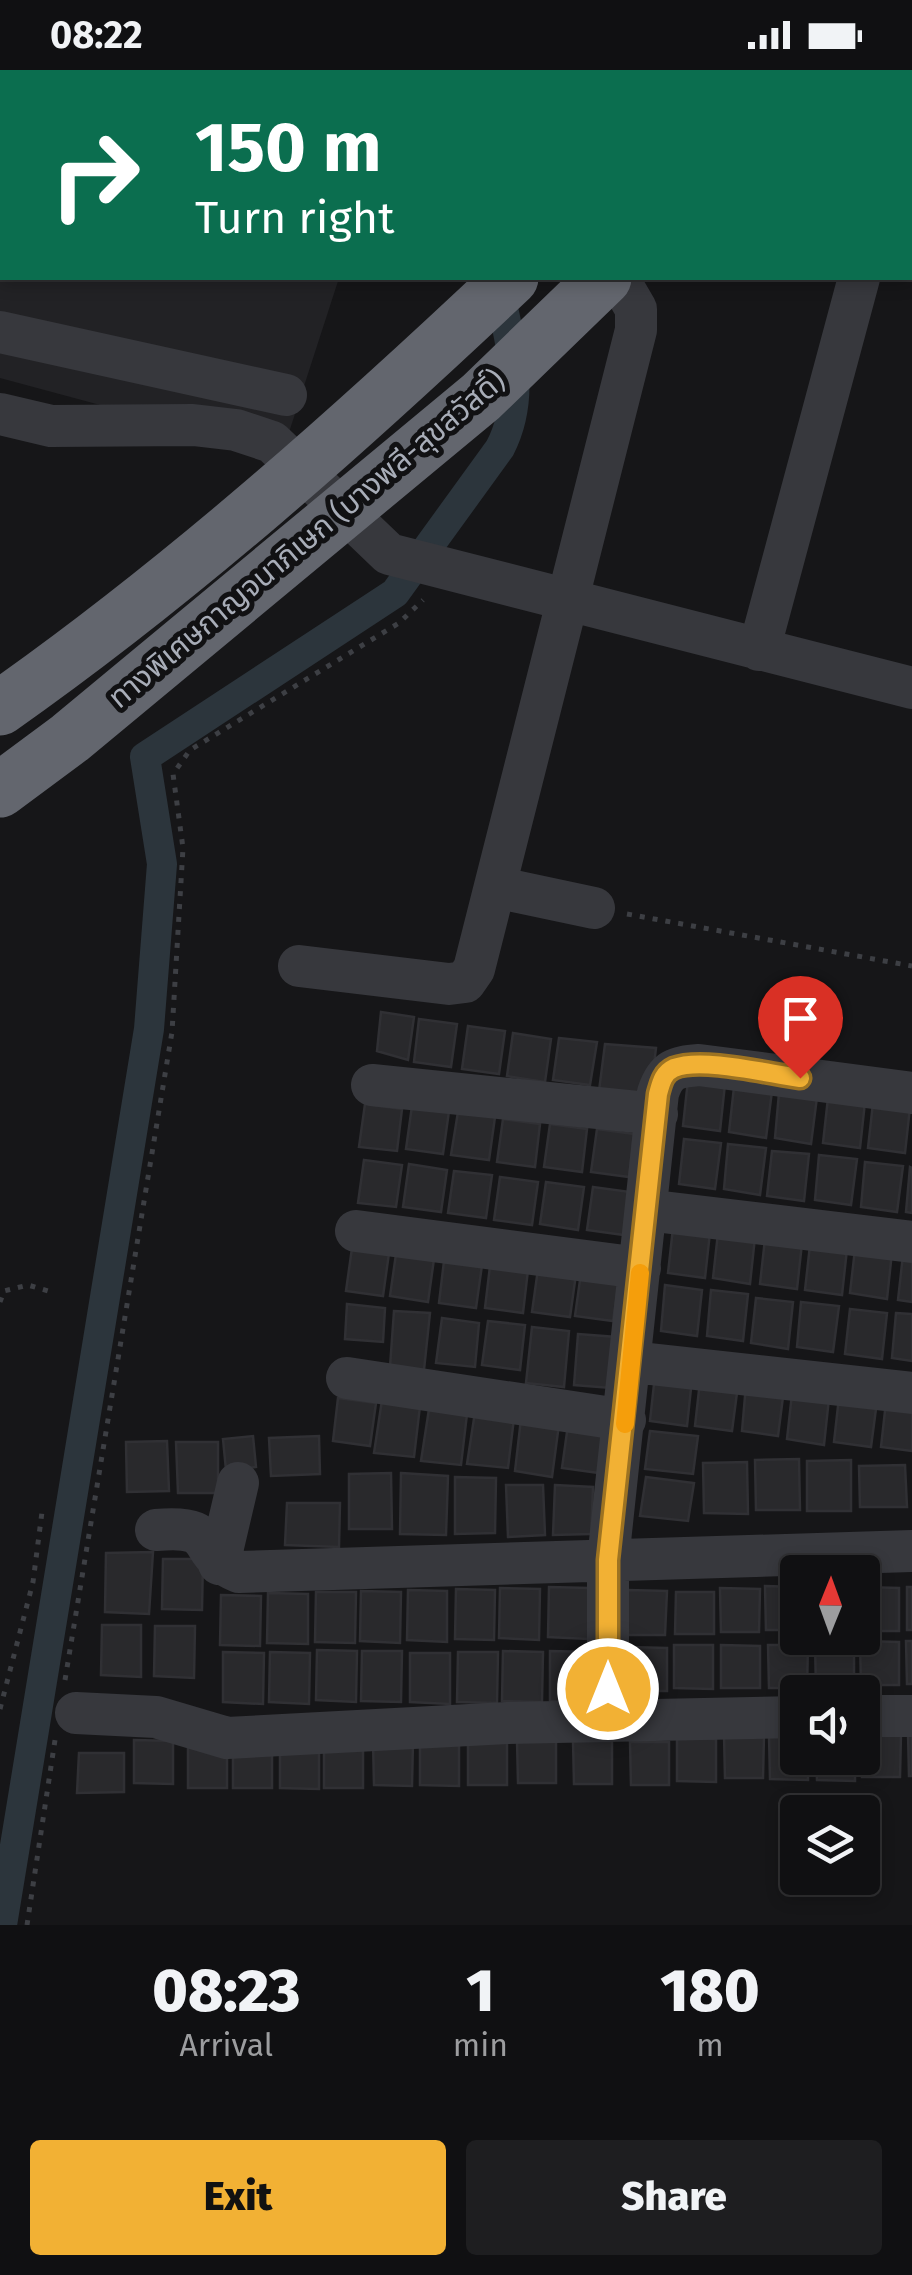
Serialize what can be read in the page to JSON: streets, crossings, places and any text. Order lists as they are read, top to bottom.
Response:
{
  "streets": {
    "highway": ["ทางพิเศษกาญจนาภิเษก (บางพลี-สุขสวัสดิ์)"]
  },
  "north": "top",
  "page": {
    "status": "08:22",
    "turn": ["150 m", "Turn right"],
    "eta": [
      "08:23",
      "Arrival",
      "1",
      "min",
      "180",
      "m"
    ],
    "buttons": ["Exit", "Share"]
  }
}
